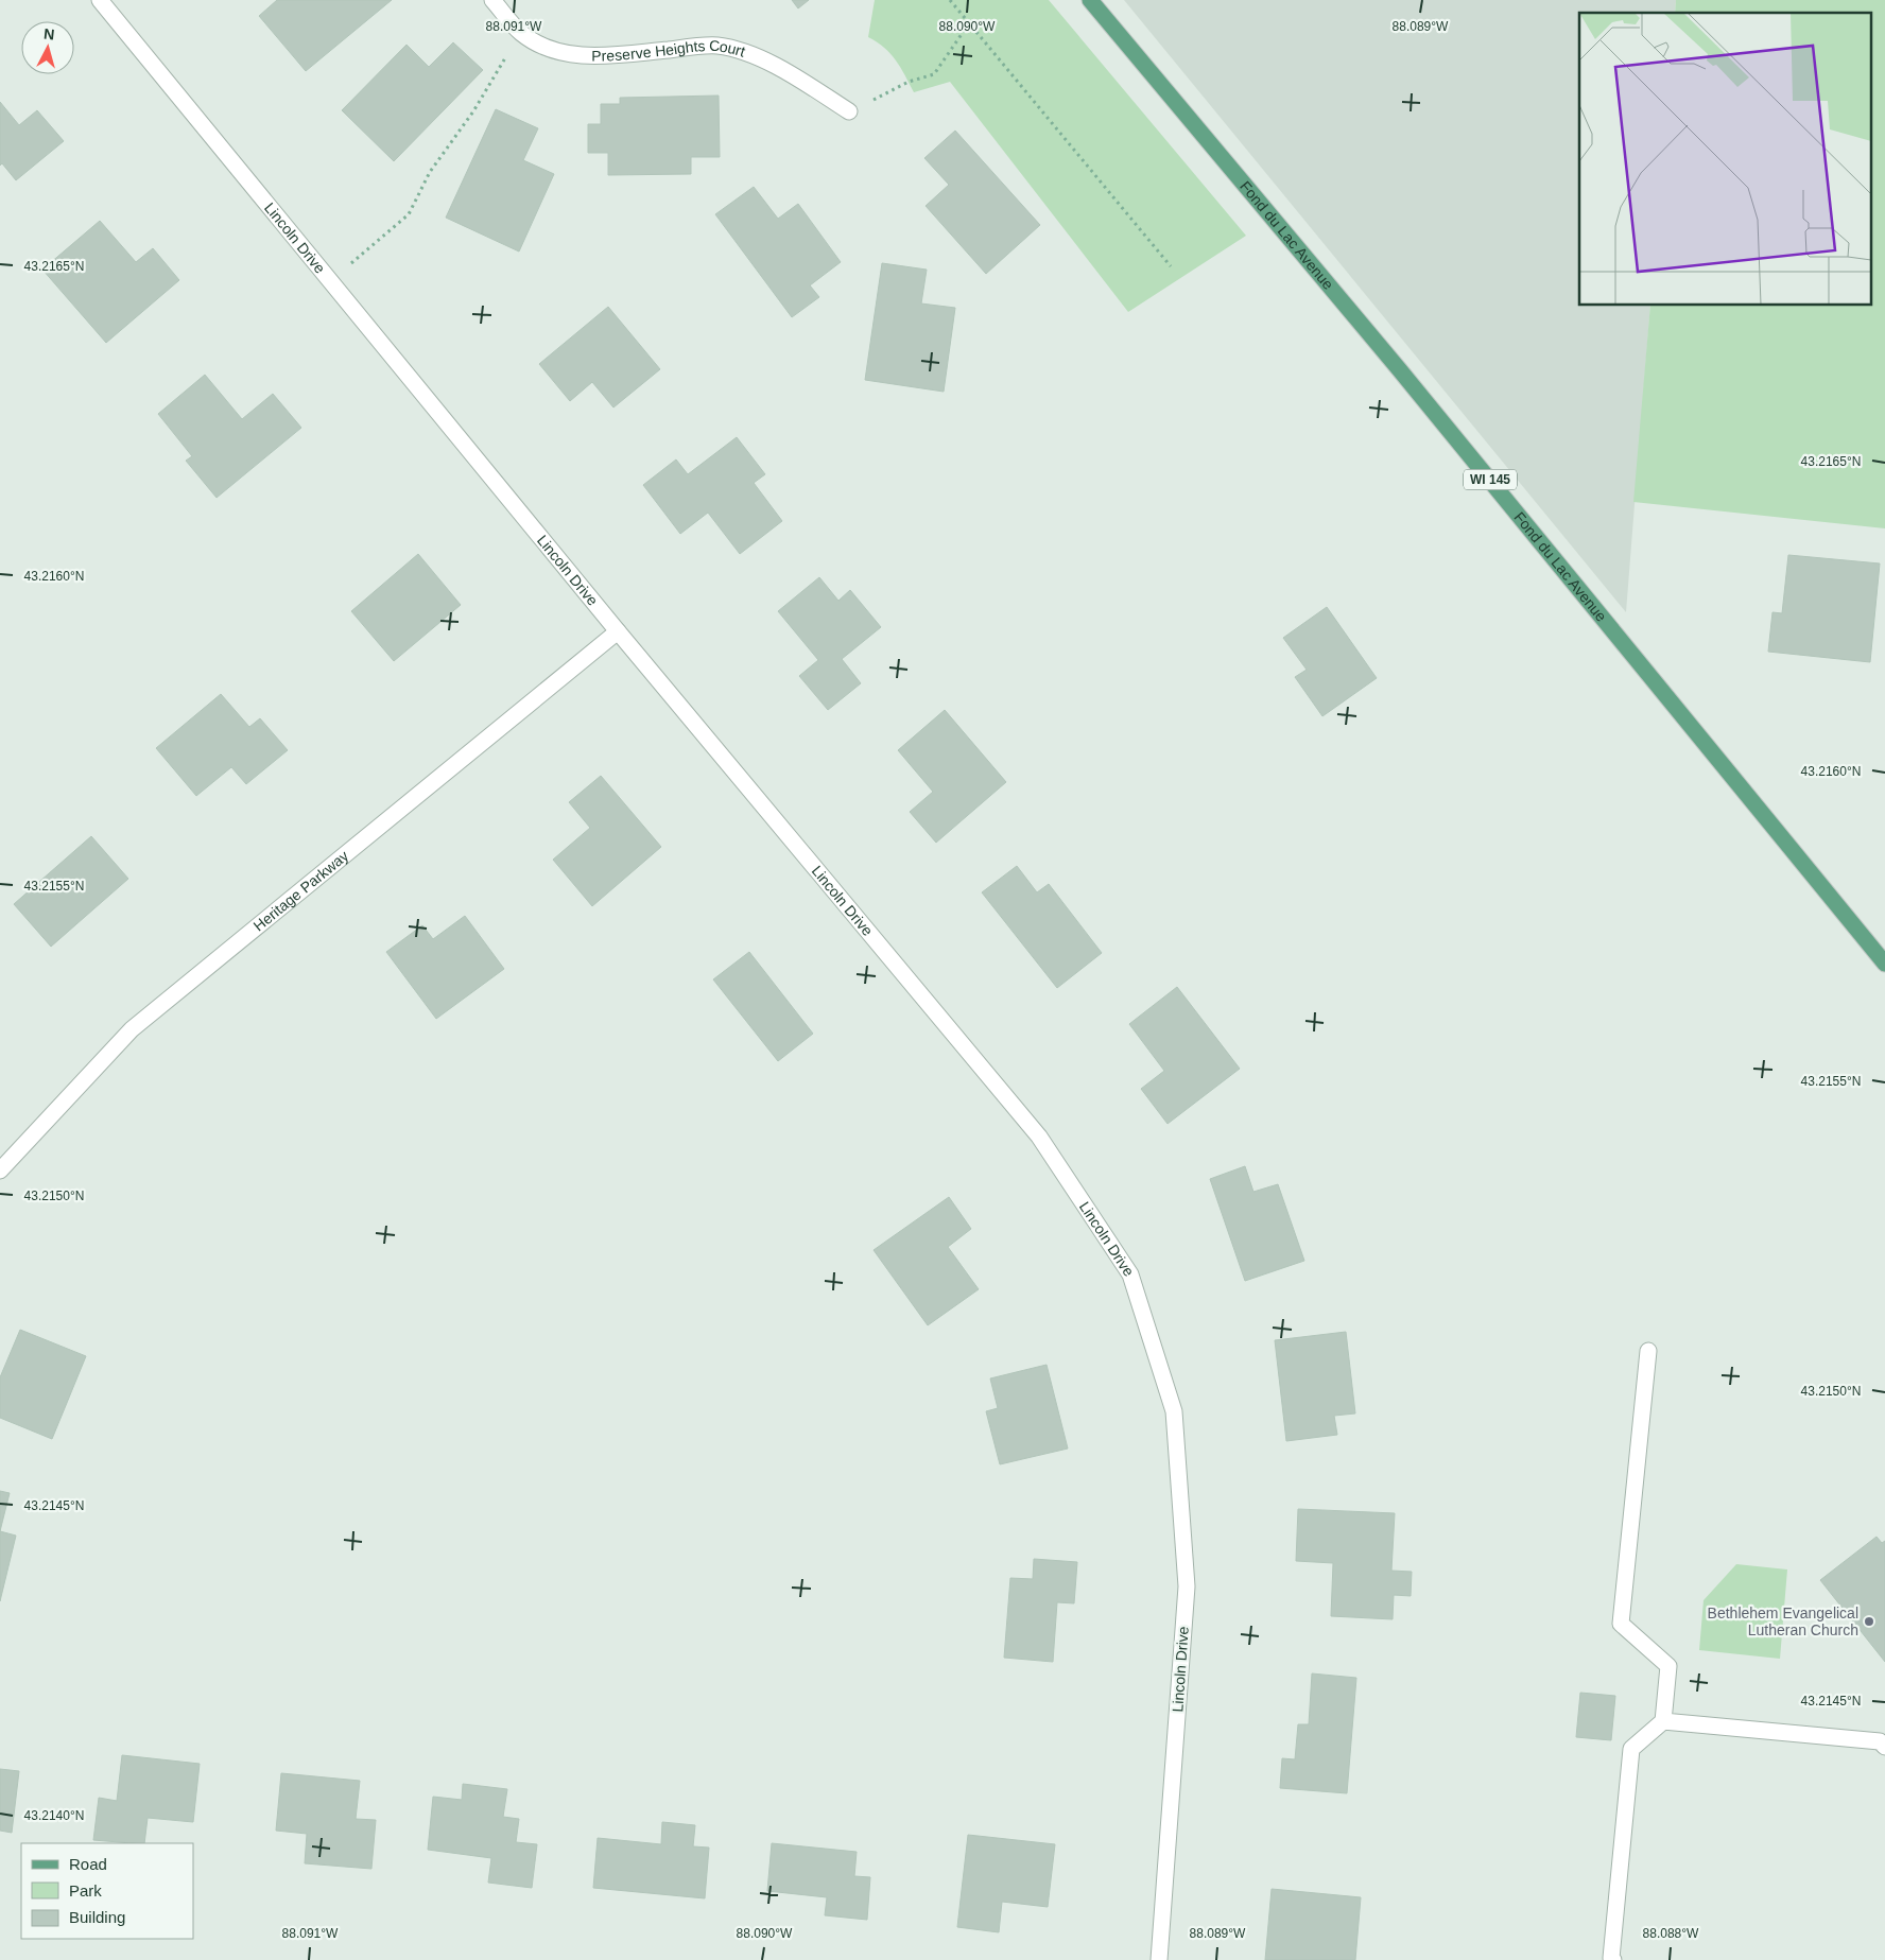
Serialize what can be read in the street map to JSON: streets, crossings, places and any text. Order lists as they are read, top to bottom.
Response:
{
  "streets": {
    "main road": ["Fond du Lac Avenue", "WI 145"],
    "street": ["Preserve Heights Court", "Lincoln Drive", "Heritage Parkway"]
  },
  "crossings": [
    ["Lincoln Drive", "Heritage Parkway"]
  ],
  "places": ["Bethlehem Evangelical Lutheran Church"],
  "legend": ["Road", "Park", "Building"],
  "north": "top",
  "coordinates": [
    "88.091°W",
    "88.090°W",
    "88.089°W",
    "43.2165°N",
    "43.2160°N",
    "43.2155°N",
    "43.2150°N",
    "43.2145°N",
    "43.2140°N",
    "88.088°W"
  ]
}
